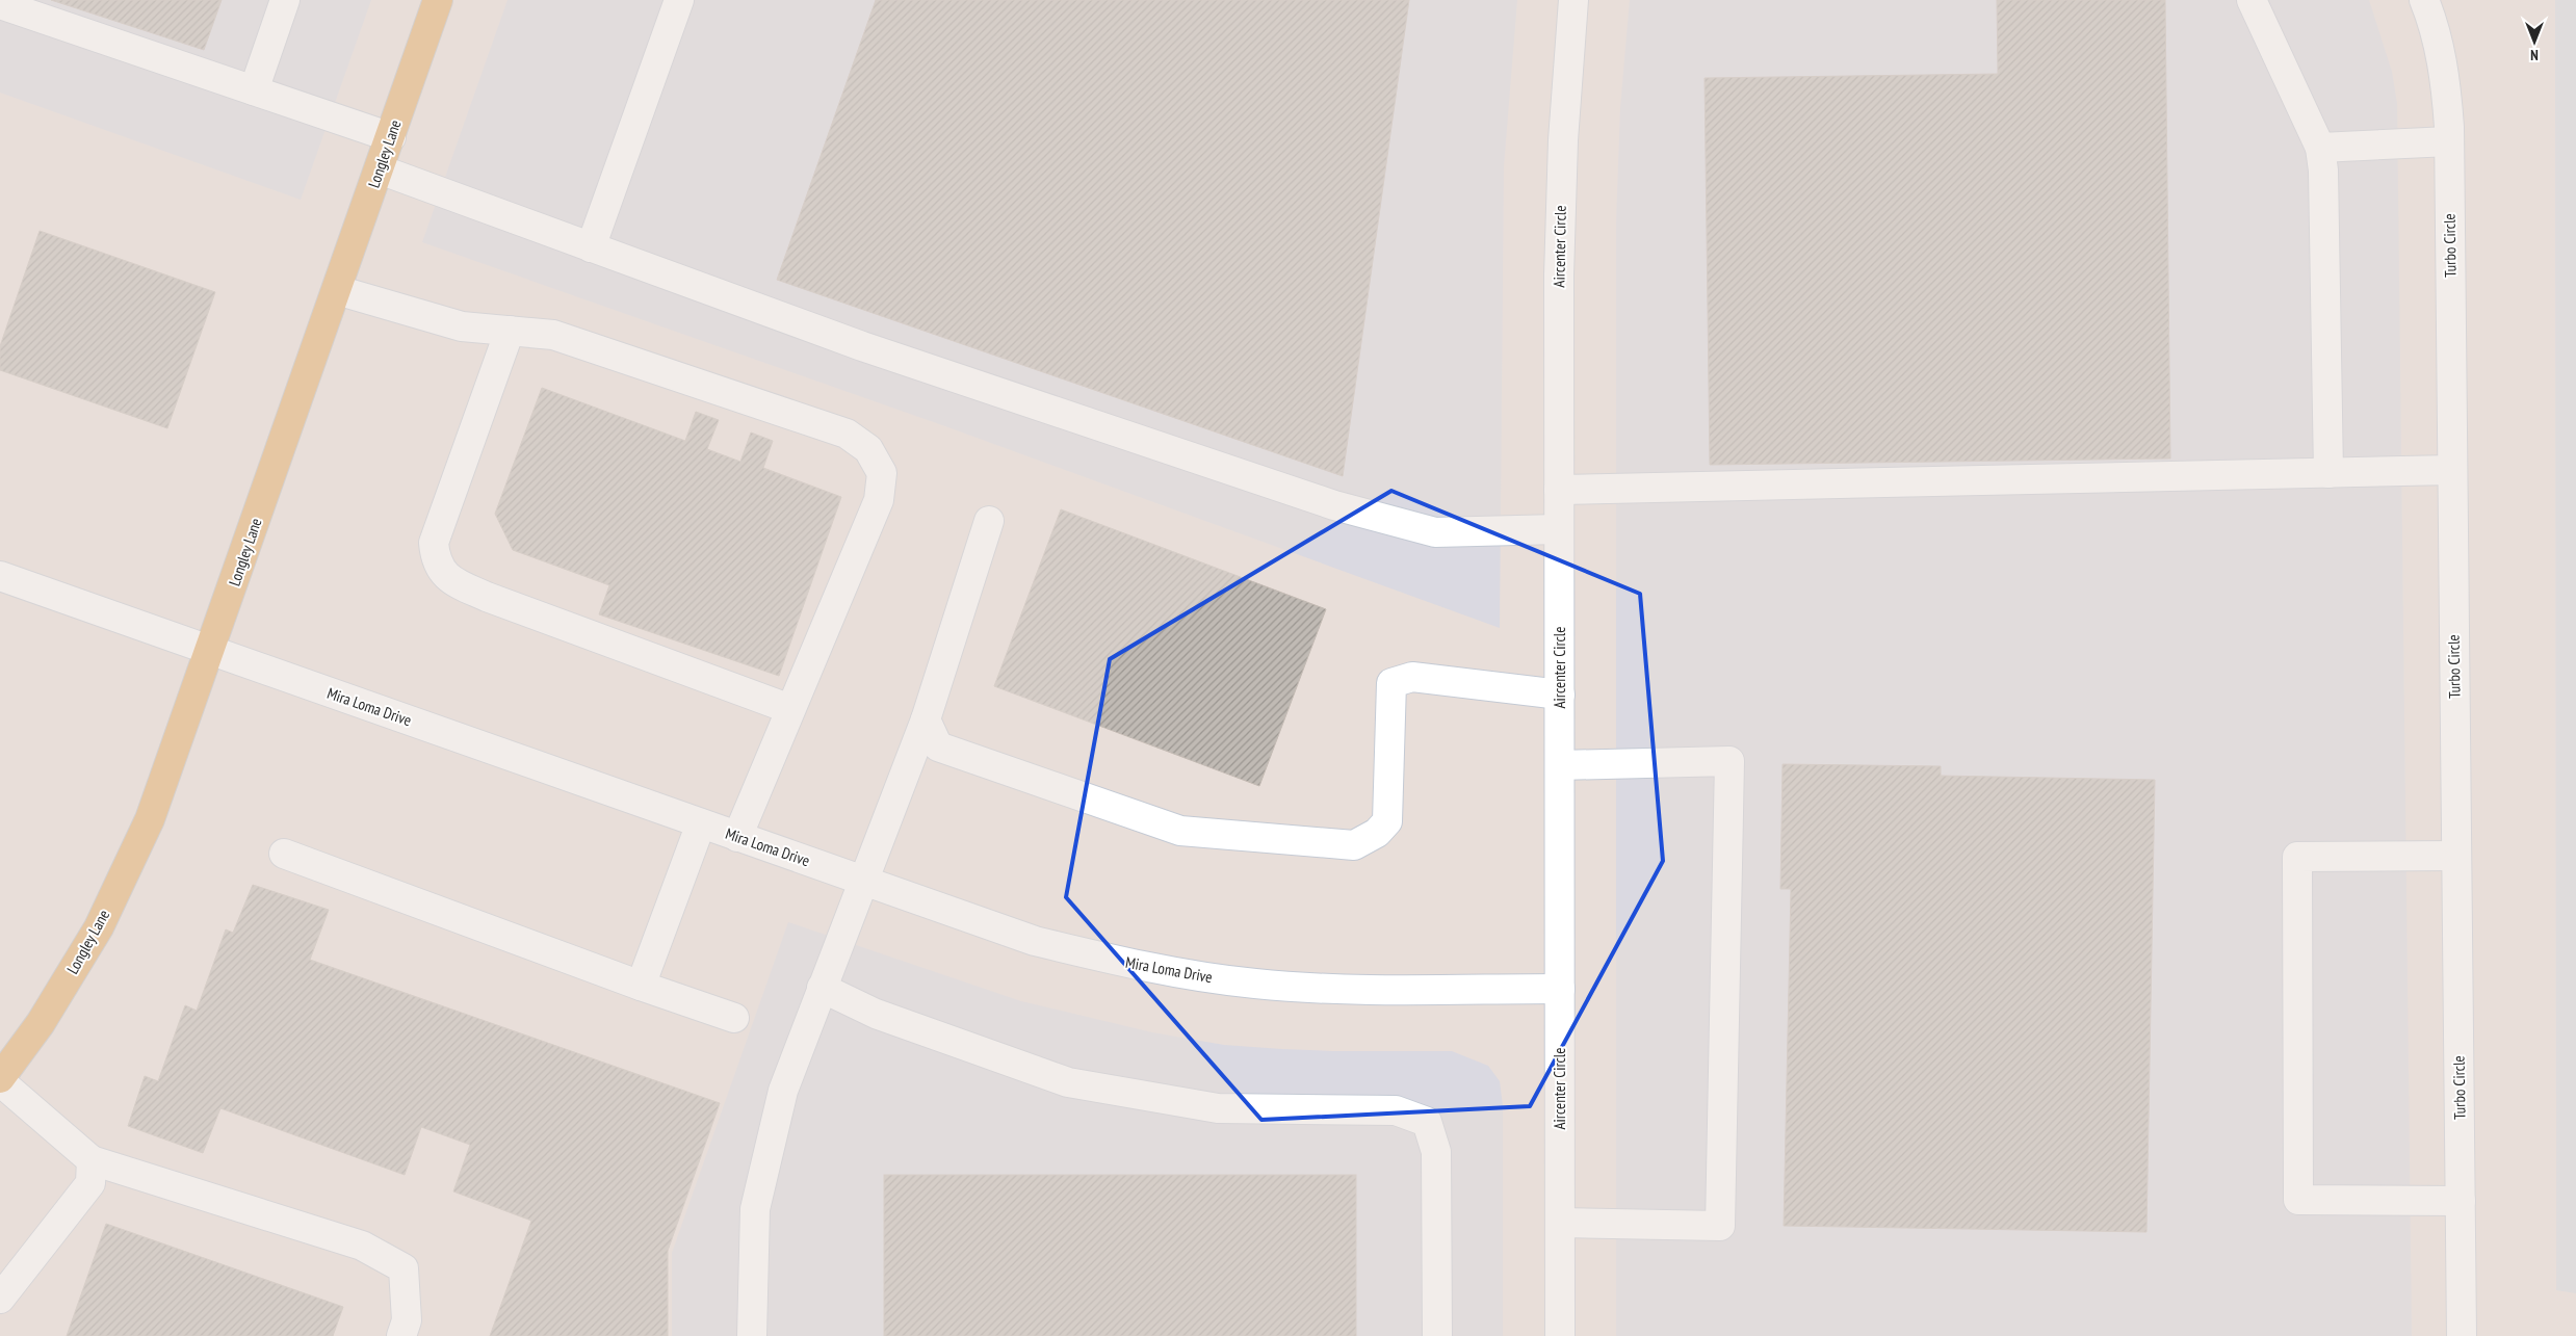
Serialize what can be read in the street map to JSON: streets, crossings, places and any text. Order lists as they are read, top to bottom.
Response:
{
  "streets": {
    "main road": ["Longley Lane"],
    "street": ["Turbo Circle", "Aircenter Circle", "Mira Loma Drive"]
  },
  "crossings": [
    ["Longley Lane", "Mira Loma Drive"],
    ["Aircenter Circle", "Mira Loma Drive"]
  ],
  "north": "bottom"
}
